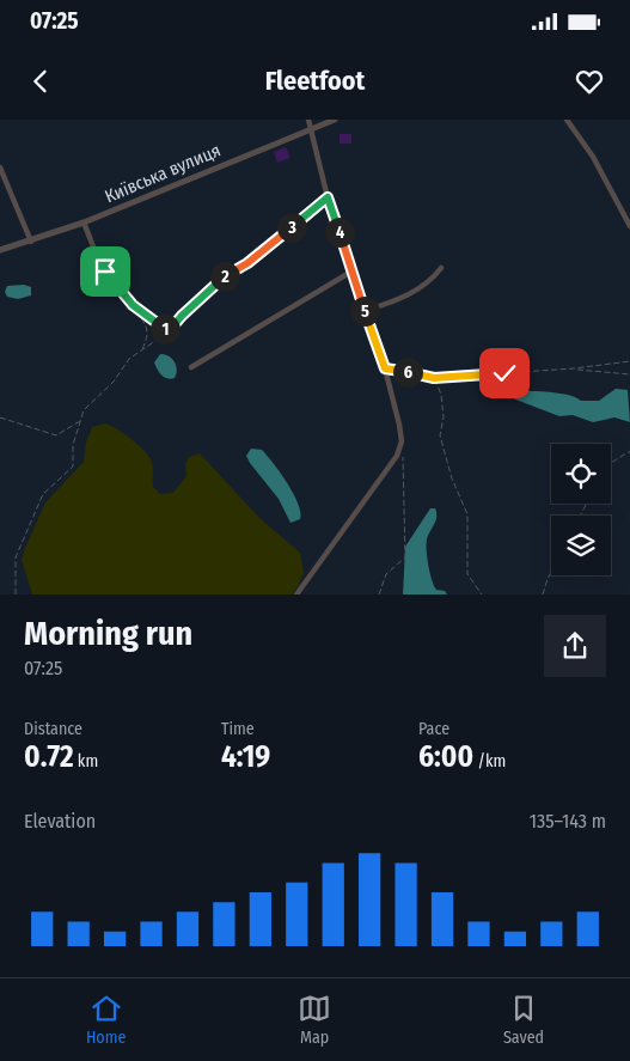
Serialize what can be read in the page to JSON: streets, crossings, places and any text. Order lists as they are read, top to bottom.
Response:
{
  "streets": {
    "street": ["Київська вулиця"]
  },
  "page": {
    "status": "07:25",
    "header": "Fleetfoot",
    "pins": [
      "3",
      "4",
      "2",
      "5",
      "1",
      "6"
    ],
    "heading": ["Morning run", "07:25"],
    "stats": [
      ["Distance", "0.72 km"],
      ["Time", "4:19"],
      ["Pace", "6:00 /km"]
    ],
    "chart": ["Elevation", "135–143 m"],
    "tabs": ["Home", "Map", "Saved"]
  }
}
